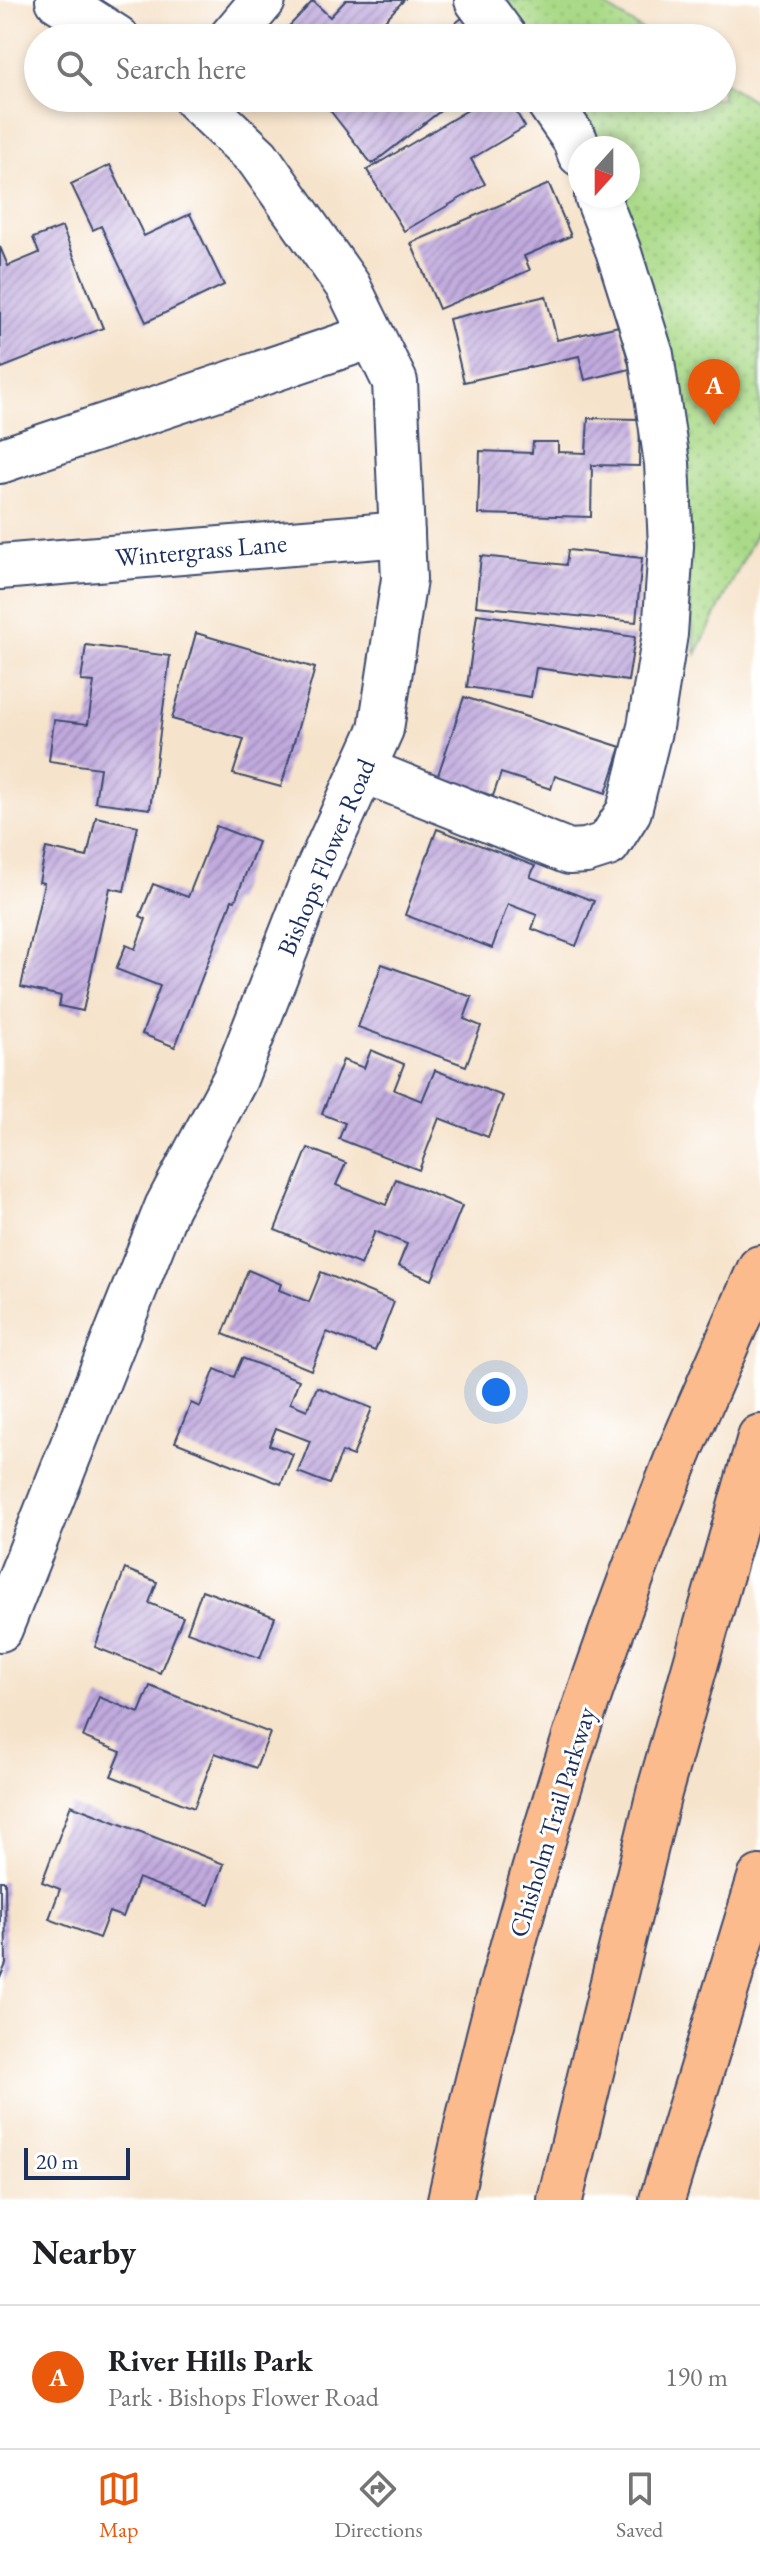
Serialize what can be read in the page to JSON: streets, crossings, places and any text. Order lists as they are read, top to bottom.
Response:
{
  "streets": {
    "main road": ["Chisholm Trail Parkway"],
    "street": ["Wintergrass Lane", "Bishops Flower Road"]
  },
  "crossings": [
    ["Wintergrass Lane", "Bishops Flower Road"]
  ],
  "scale_bar": "20 m",
  "north": "bottom",
  "page": {
    "search": "Search here",
    "pins": "A",
    "scale": "20 m",
    "heading": "Nearby",
    "list": [
      {
        "mark": "A",
        "name": "River Hills Park",
        "note": "Park · Bishops Flower Road",
        "value": "190 m"
      }
    ],
    "nav": ["Map", "Directions", "Saved"]
  }
}
